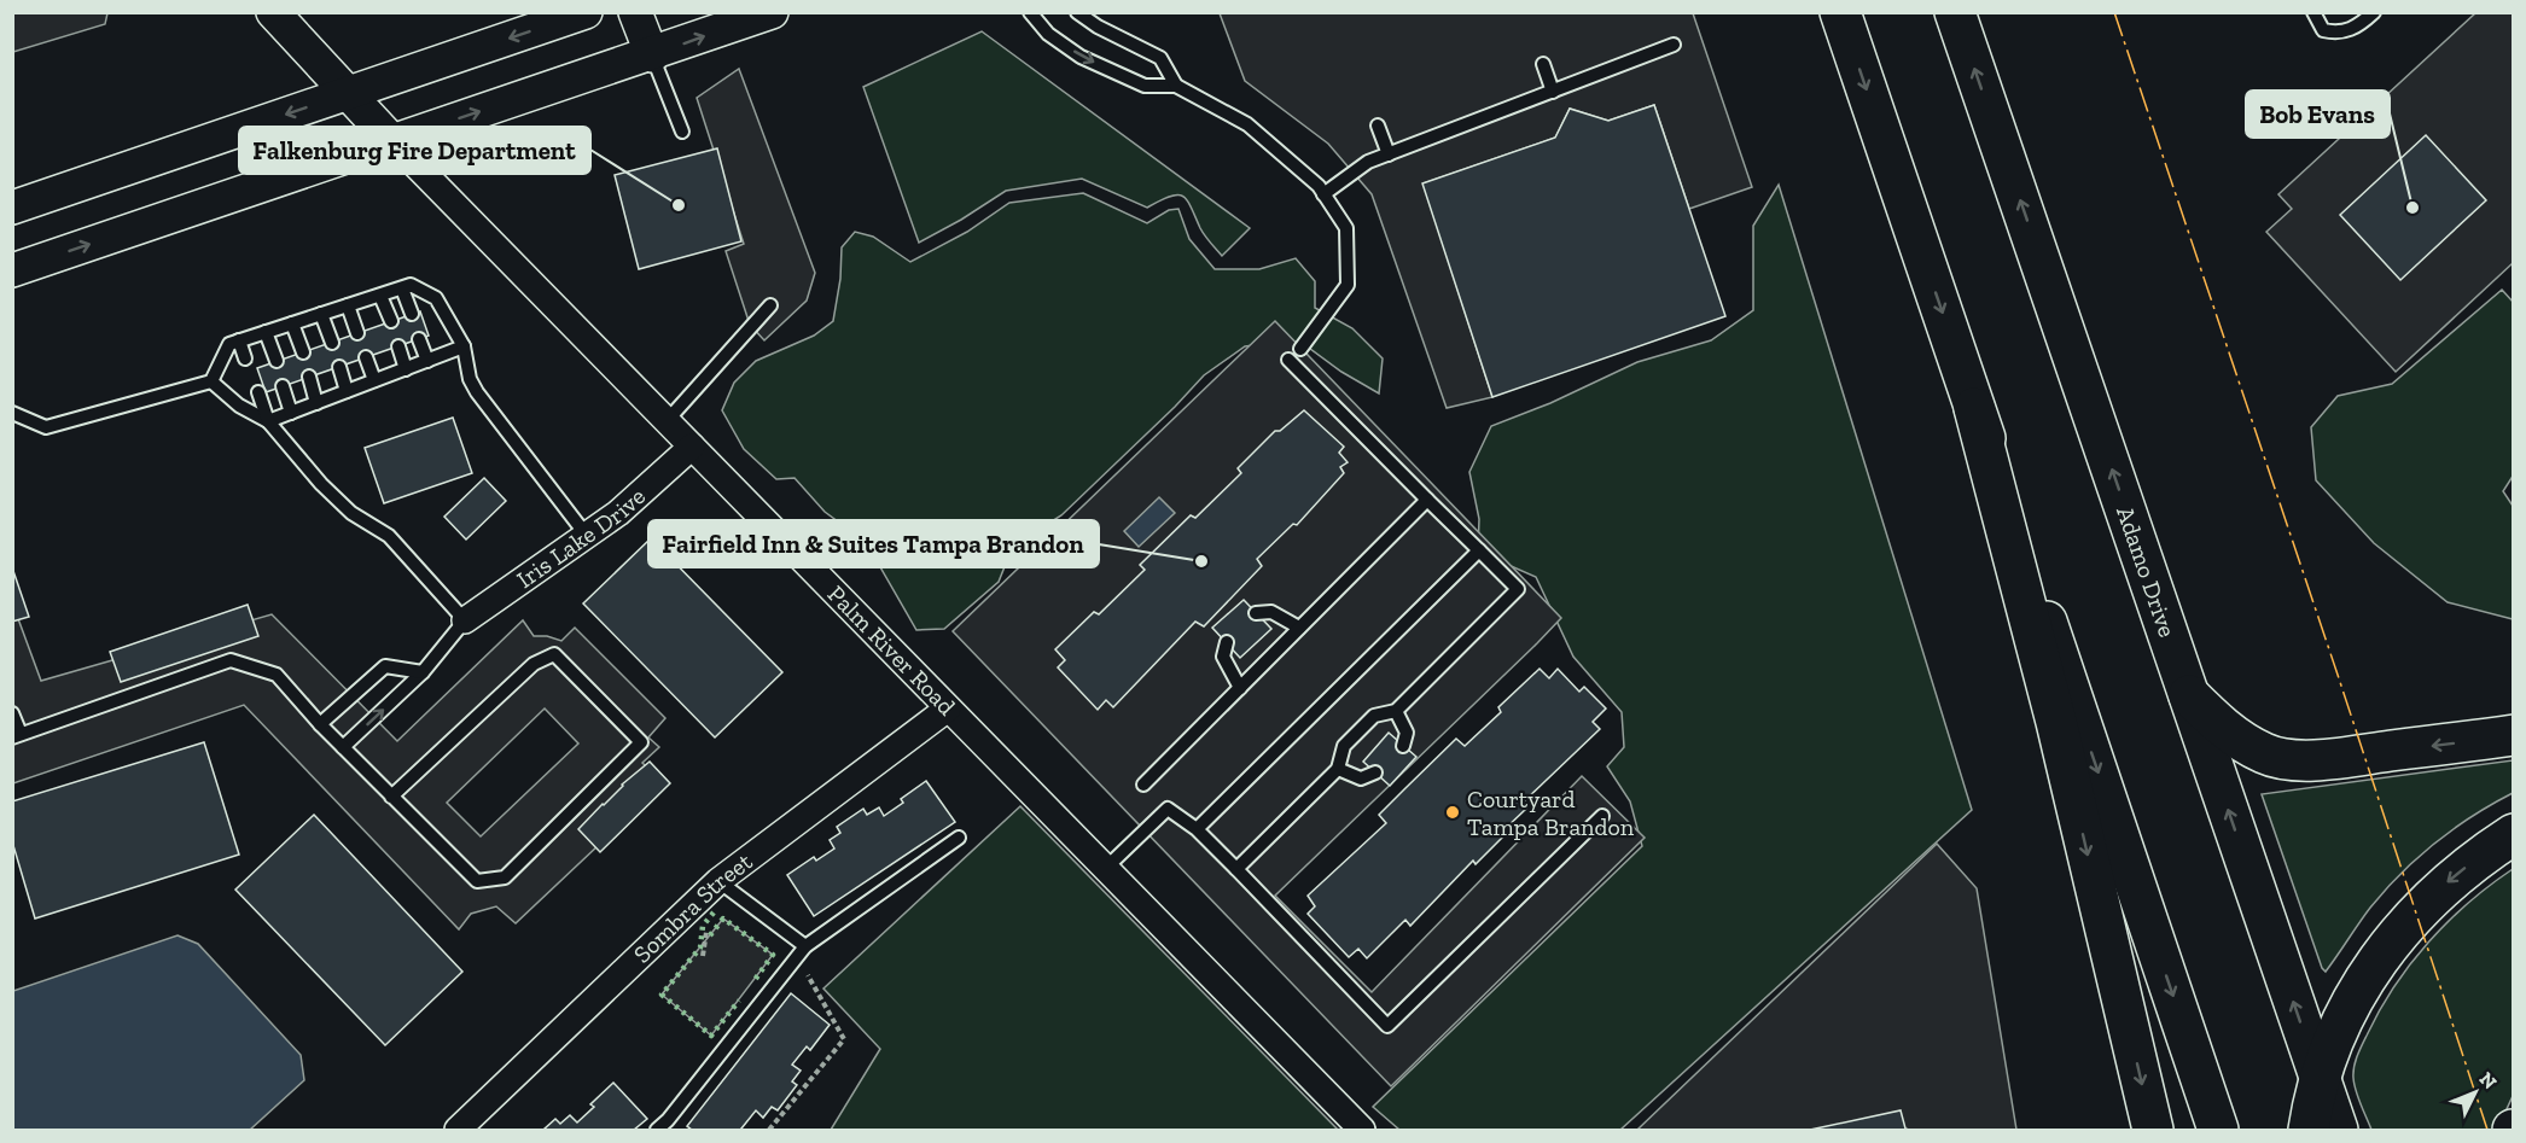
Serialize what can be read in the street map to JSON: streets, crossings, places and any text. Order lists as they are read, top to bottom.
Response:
{
  "streets": {
    "main road": ["Adamo Drive"],
    "street": ["Iris Lake Drive", "Palm River Road", "Sombra Street"]
  },
  "crossings": [
    ["Iris Lake Drive", "Palm River Road"],
    ["Palm River Road", "Sombra Street"]
  ],
  "places": [
    "Falkenburg Fire Department",
    "Bob Evans",
    "Fairfield Inn & Suites Tampa Brandon",
    "Courtyard Tampa Brandon"
  ],
  "north": "top right"
}
